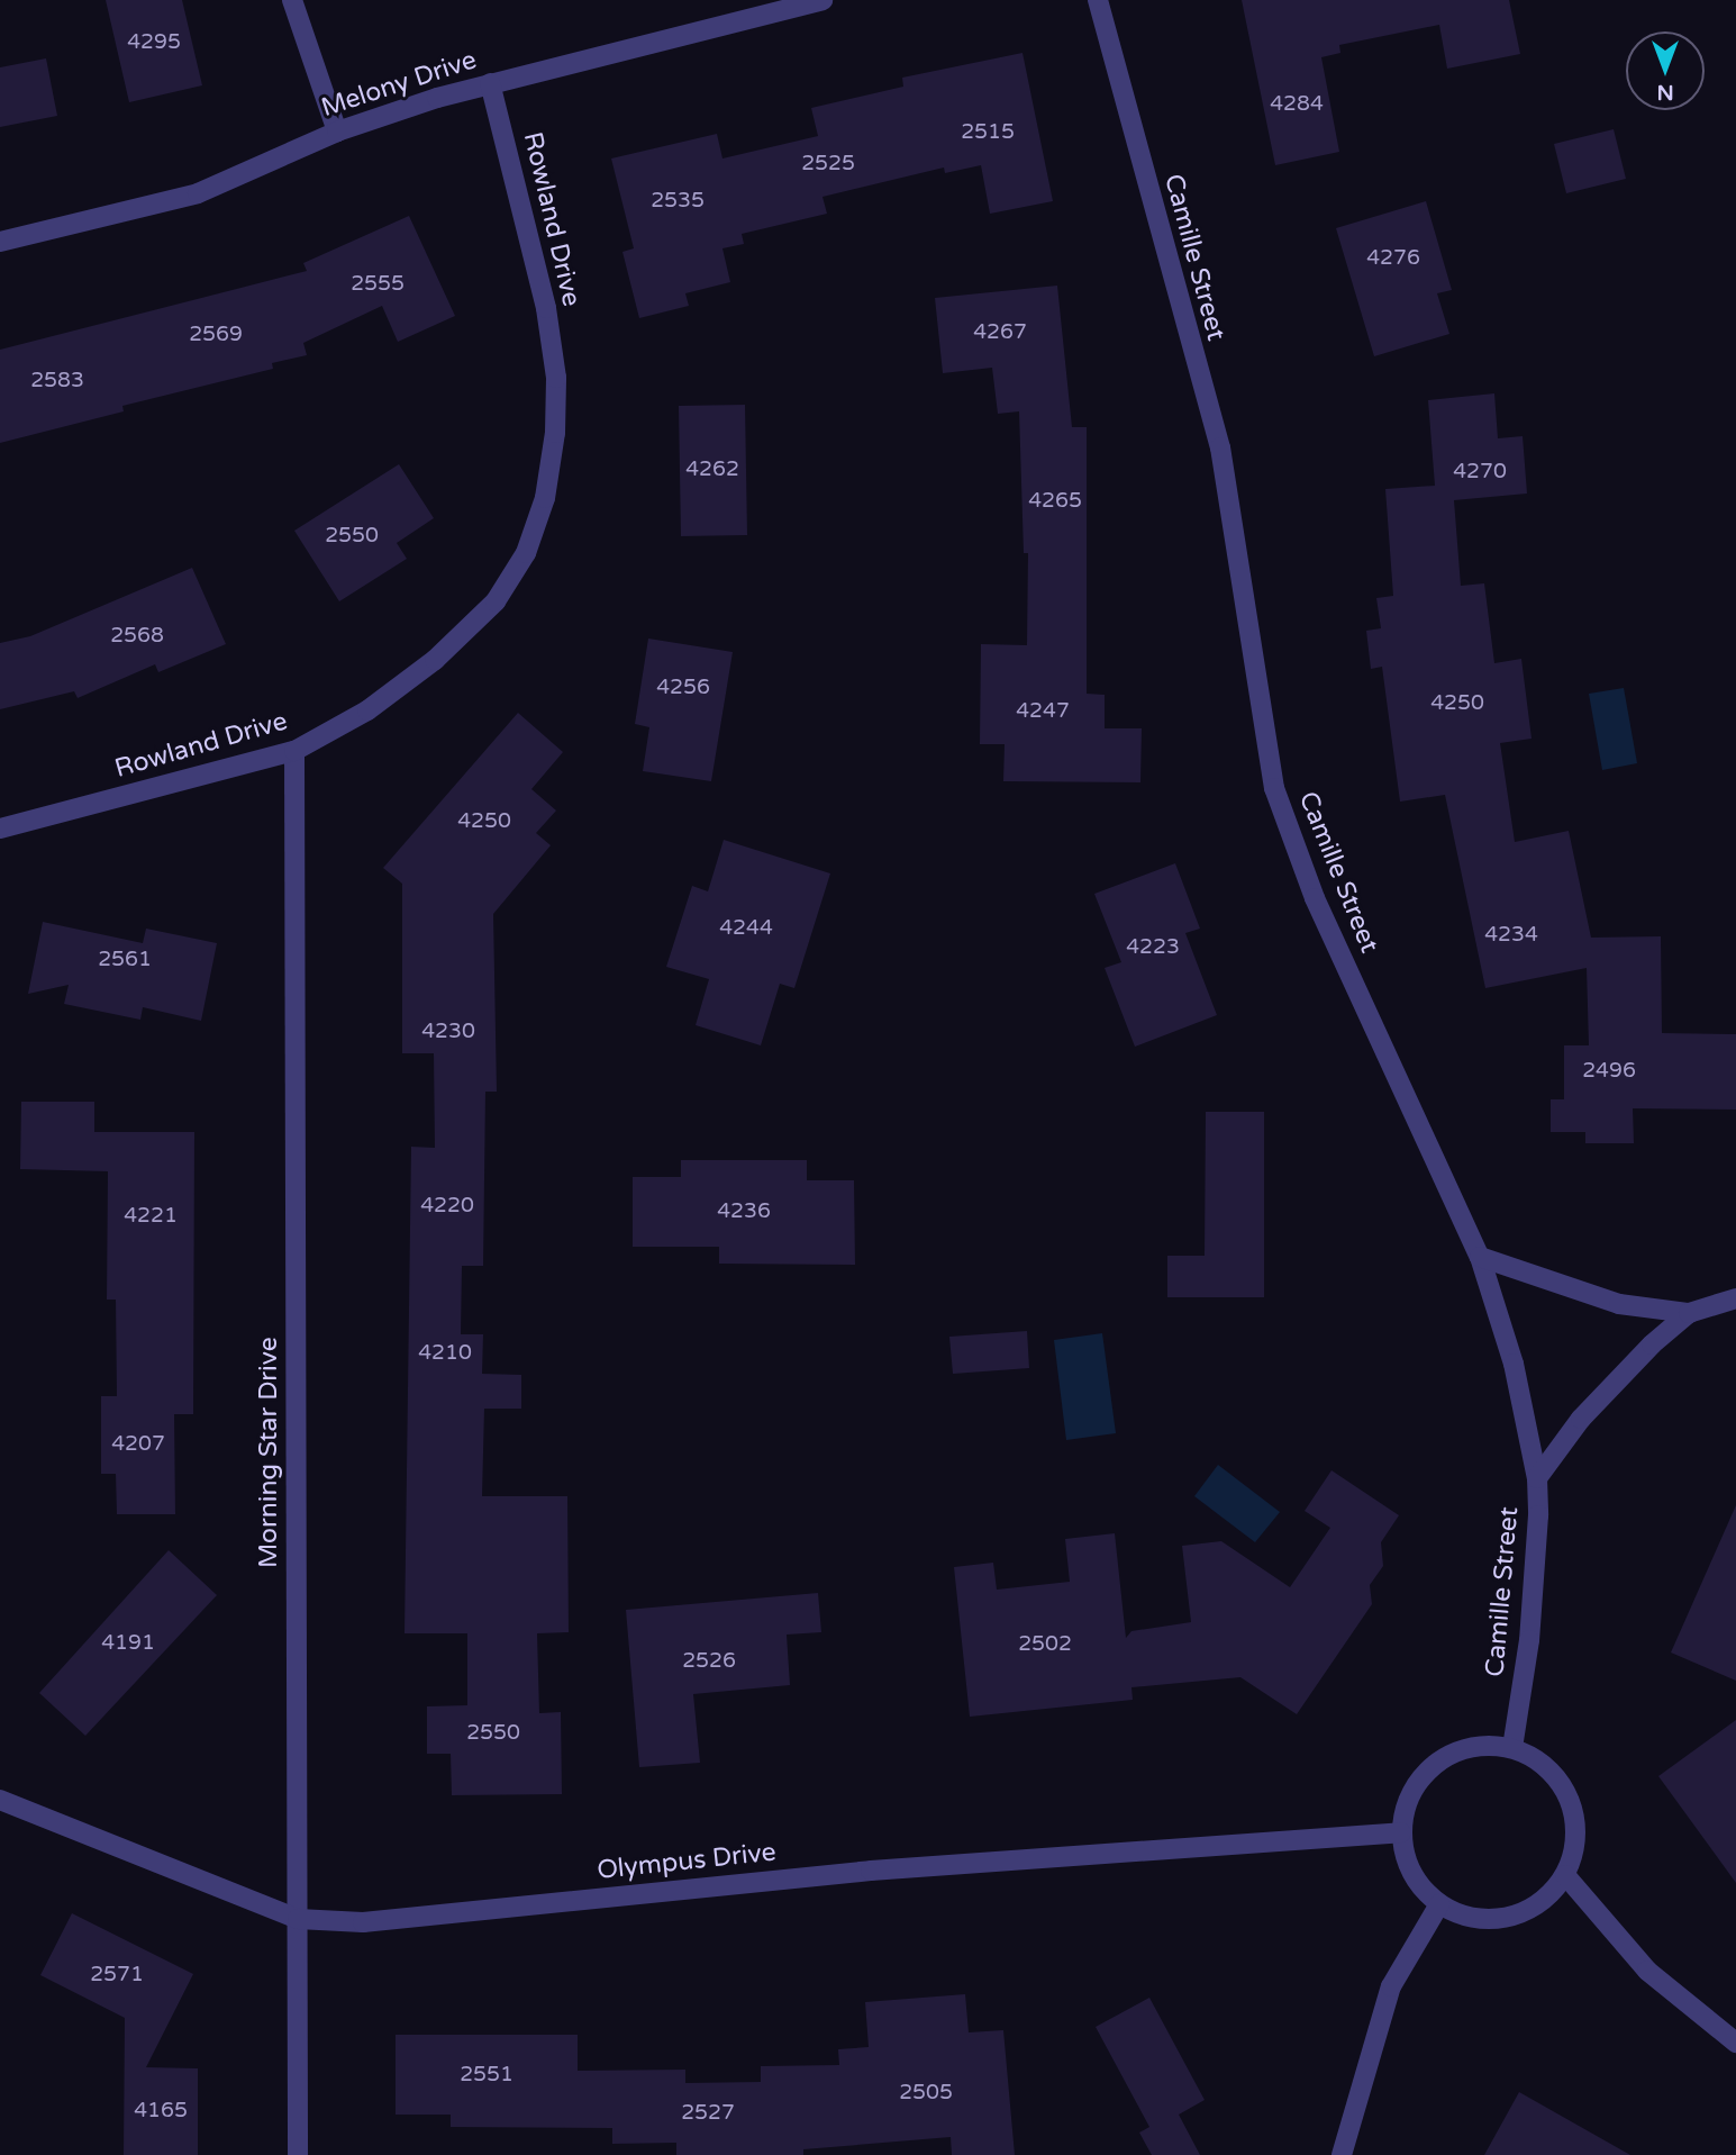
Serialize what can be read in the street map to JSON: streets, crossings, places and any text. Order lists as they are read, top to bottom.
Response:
{
  "streets": {
    "street": [
      "Melony Drive",
      "Rowland Drive",
      "Camille Street",
      "Morning Star Drive",
      "Olympus Drive"
    ]
  },
  "crossings": [
    ["Melony Drive", "Rowland Drive"],
    ["Rowland Drive", "Morning Star Drive"],
    ["Camille Street", "Olympus Drive"],
    ["Morning Star Drive", "Olympus Drive"]
  ],
  "house_numbers": [
    "4295",
    "4284",
    "2515",
    "2525",
    "2535",
    "4276",
    "2555",
    "4267",
    "2569",
    "2583",
    "4262",
    "4270",
    "4265",
    "2550",
    "2568",
    "4256",
    "4250",
    "4247",
    "4250",
    "4244",
    "4234",
    "4223",
    "2561",
    "4230",
    "2496",
    "4220",
    "4236",
    "4221",
    "4210",
    "4207",
    "4191",
    "2502",
    "2526",
    "2550",
    "2571",
    "2551",
    "2505",
    "4165",
    "2527"
  ],
  "north": "bottom"
}
